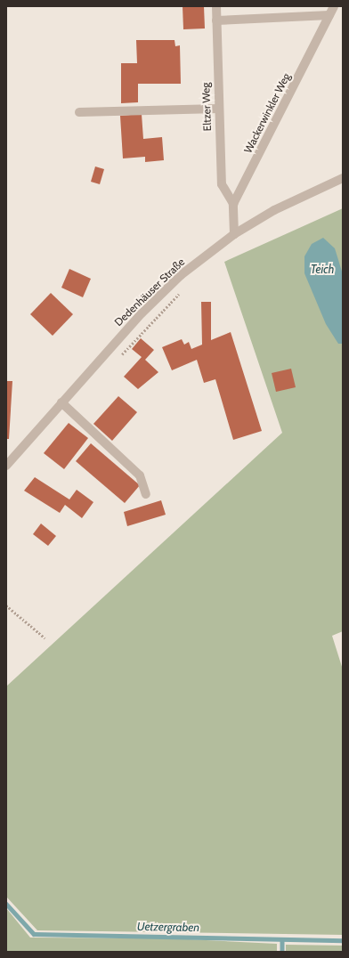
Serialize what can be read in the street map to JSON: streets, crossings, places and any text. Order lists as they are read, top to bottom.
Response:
{
  "streets": {
    "street": ["Eltzer Weg", "Wackerwinkler Weg", "Dedenhäuser Straße"]
  },
  "crossings": [
    ["Eltzer Weg", "Wackerwinkler Weg"],
    ["Wackerwinkler Weg", "Dedenhäuser Straße"]
  ],
  "water": ["Teich", "Uetzergraben"]
}
